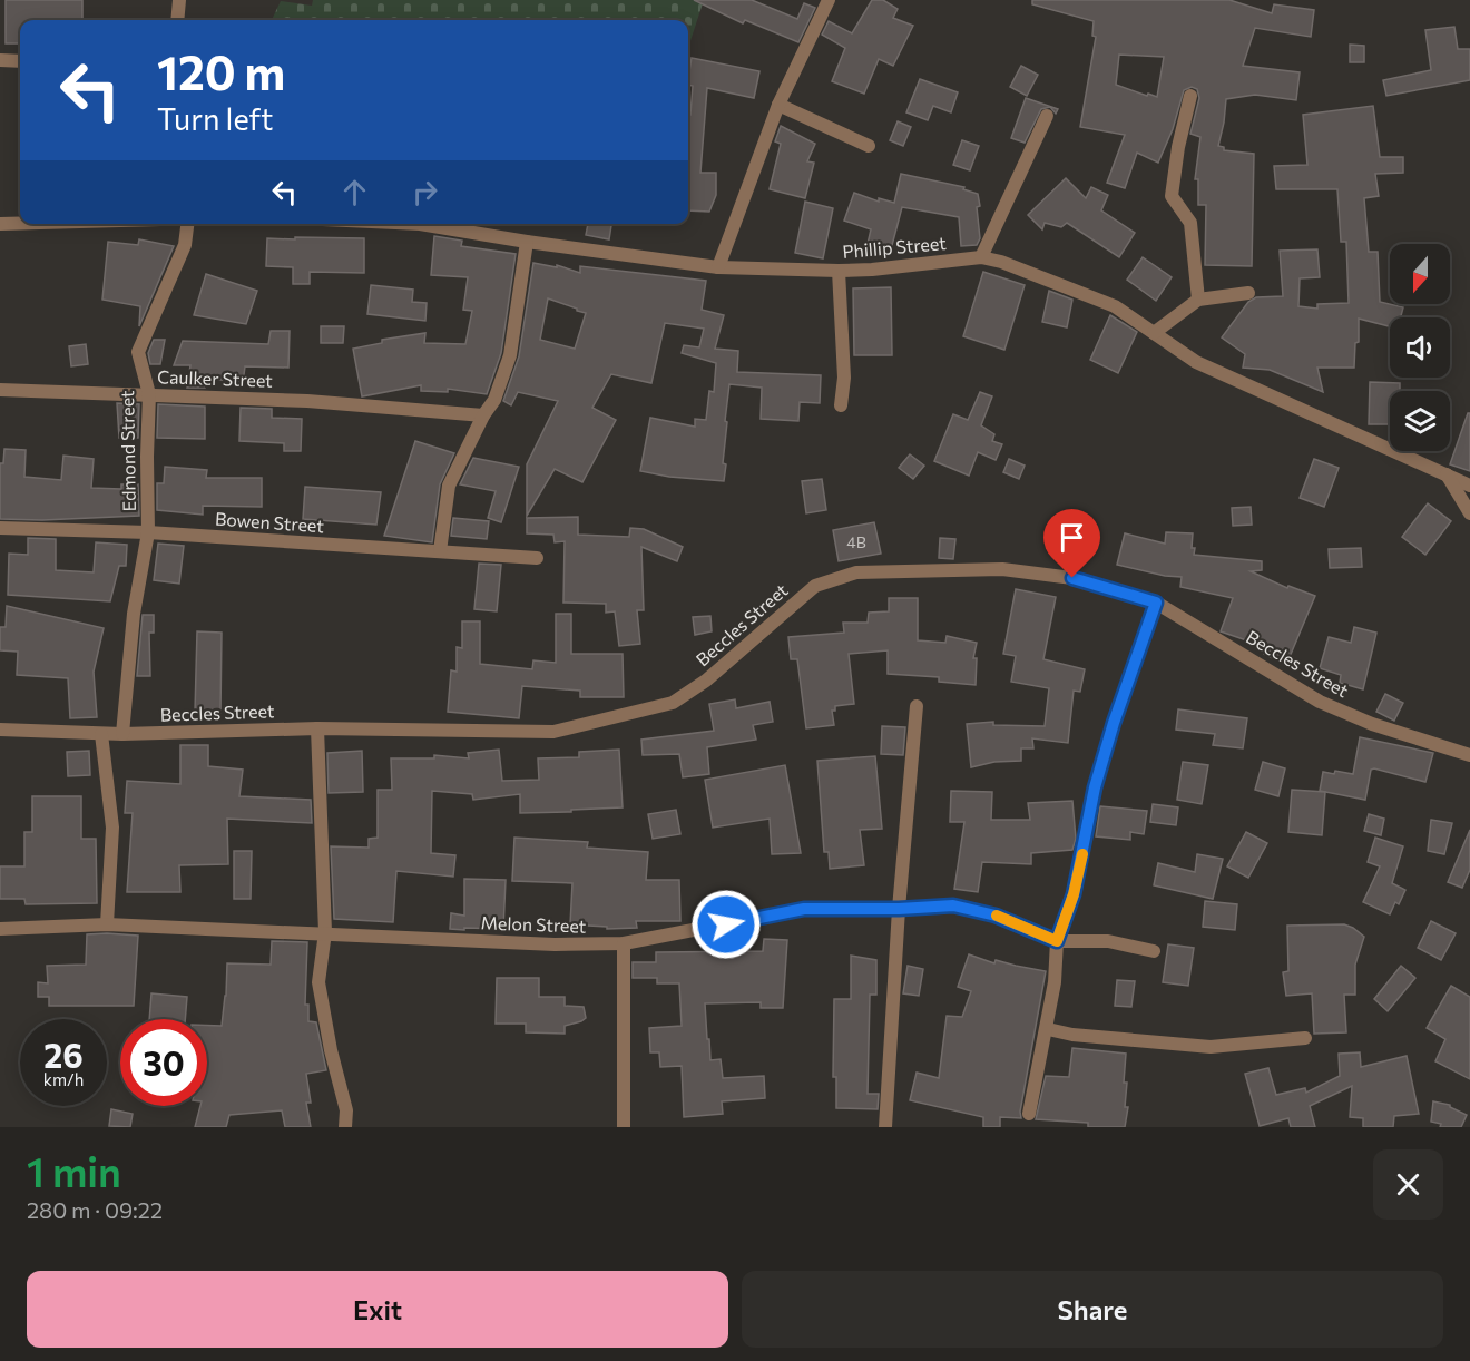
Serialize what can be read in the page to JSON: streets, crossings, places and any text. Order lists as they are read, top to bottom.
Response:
{
  "streets": {
    "street": [
      "Phillip Street",
      "Caulker Street",
      "Edmond Street",
      "Bowen Street",
      "Beccles Street",
      "Melon Street"
    ]
  },
  "crossings": [
    ["Caulker Street", "Edmond Street"],
    ["Edmond Street", "Bowen Street"],
    ["Edmond Street", "Beccles Street"]
  ],
  "house_numbers": ["4B"],
  "north": "bottom",
  "page": {
    "turn": ["120 m", "Turn left"],
    "speed": "26 km/h",
    "limit": "30",
    "heading": ["1 min", "280 m · 09:22"],
    "buttons": ["Exit", "Share"]
  }
}
